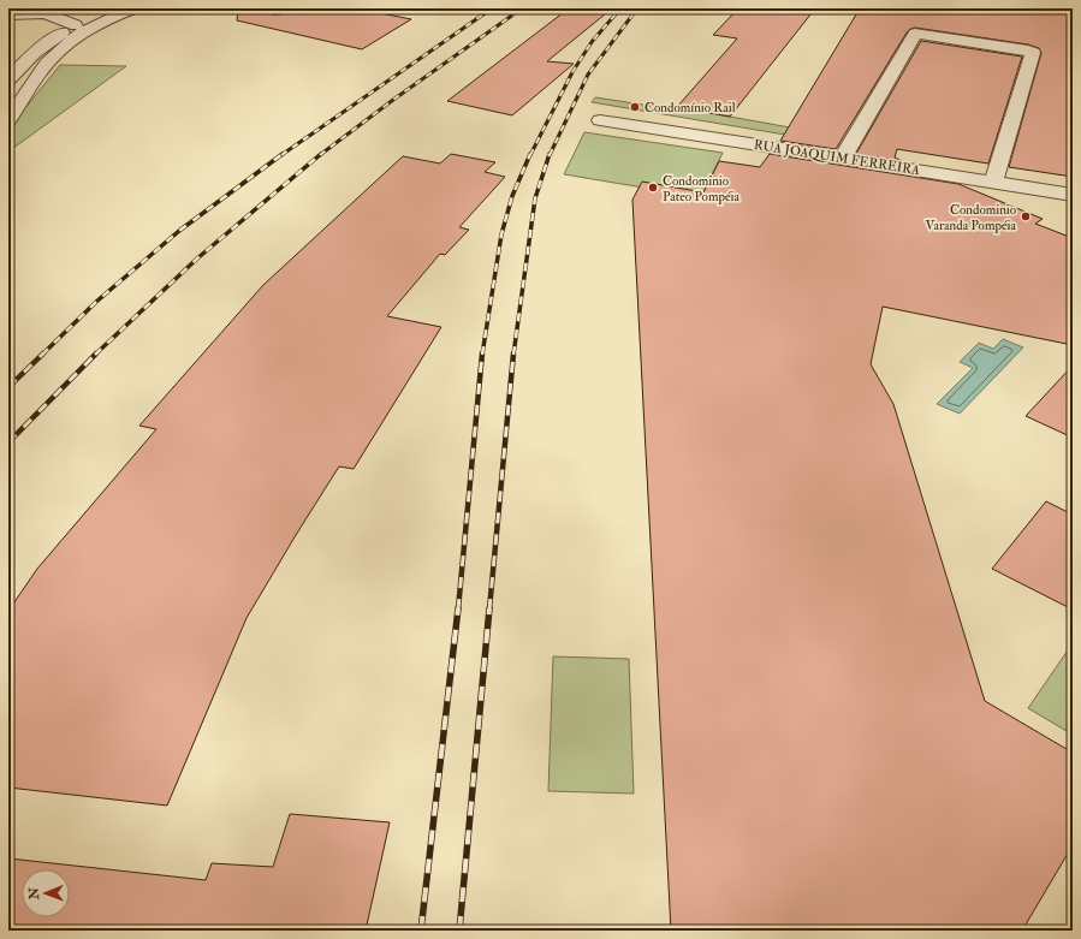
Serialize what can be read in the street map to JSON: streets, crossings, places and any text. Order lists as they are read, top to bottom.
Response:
{
  "streets": {
    "street": ["RUA JOAQUIM FERREIRA"]
  },
  "places": ["Condomínio Rail", "Condominio Pateo Pompéia", "Condominio Varanda Pompéia"],
  "north": "left"
}
